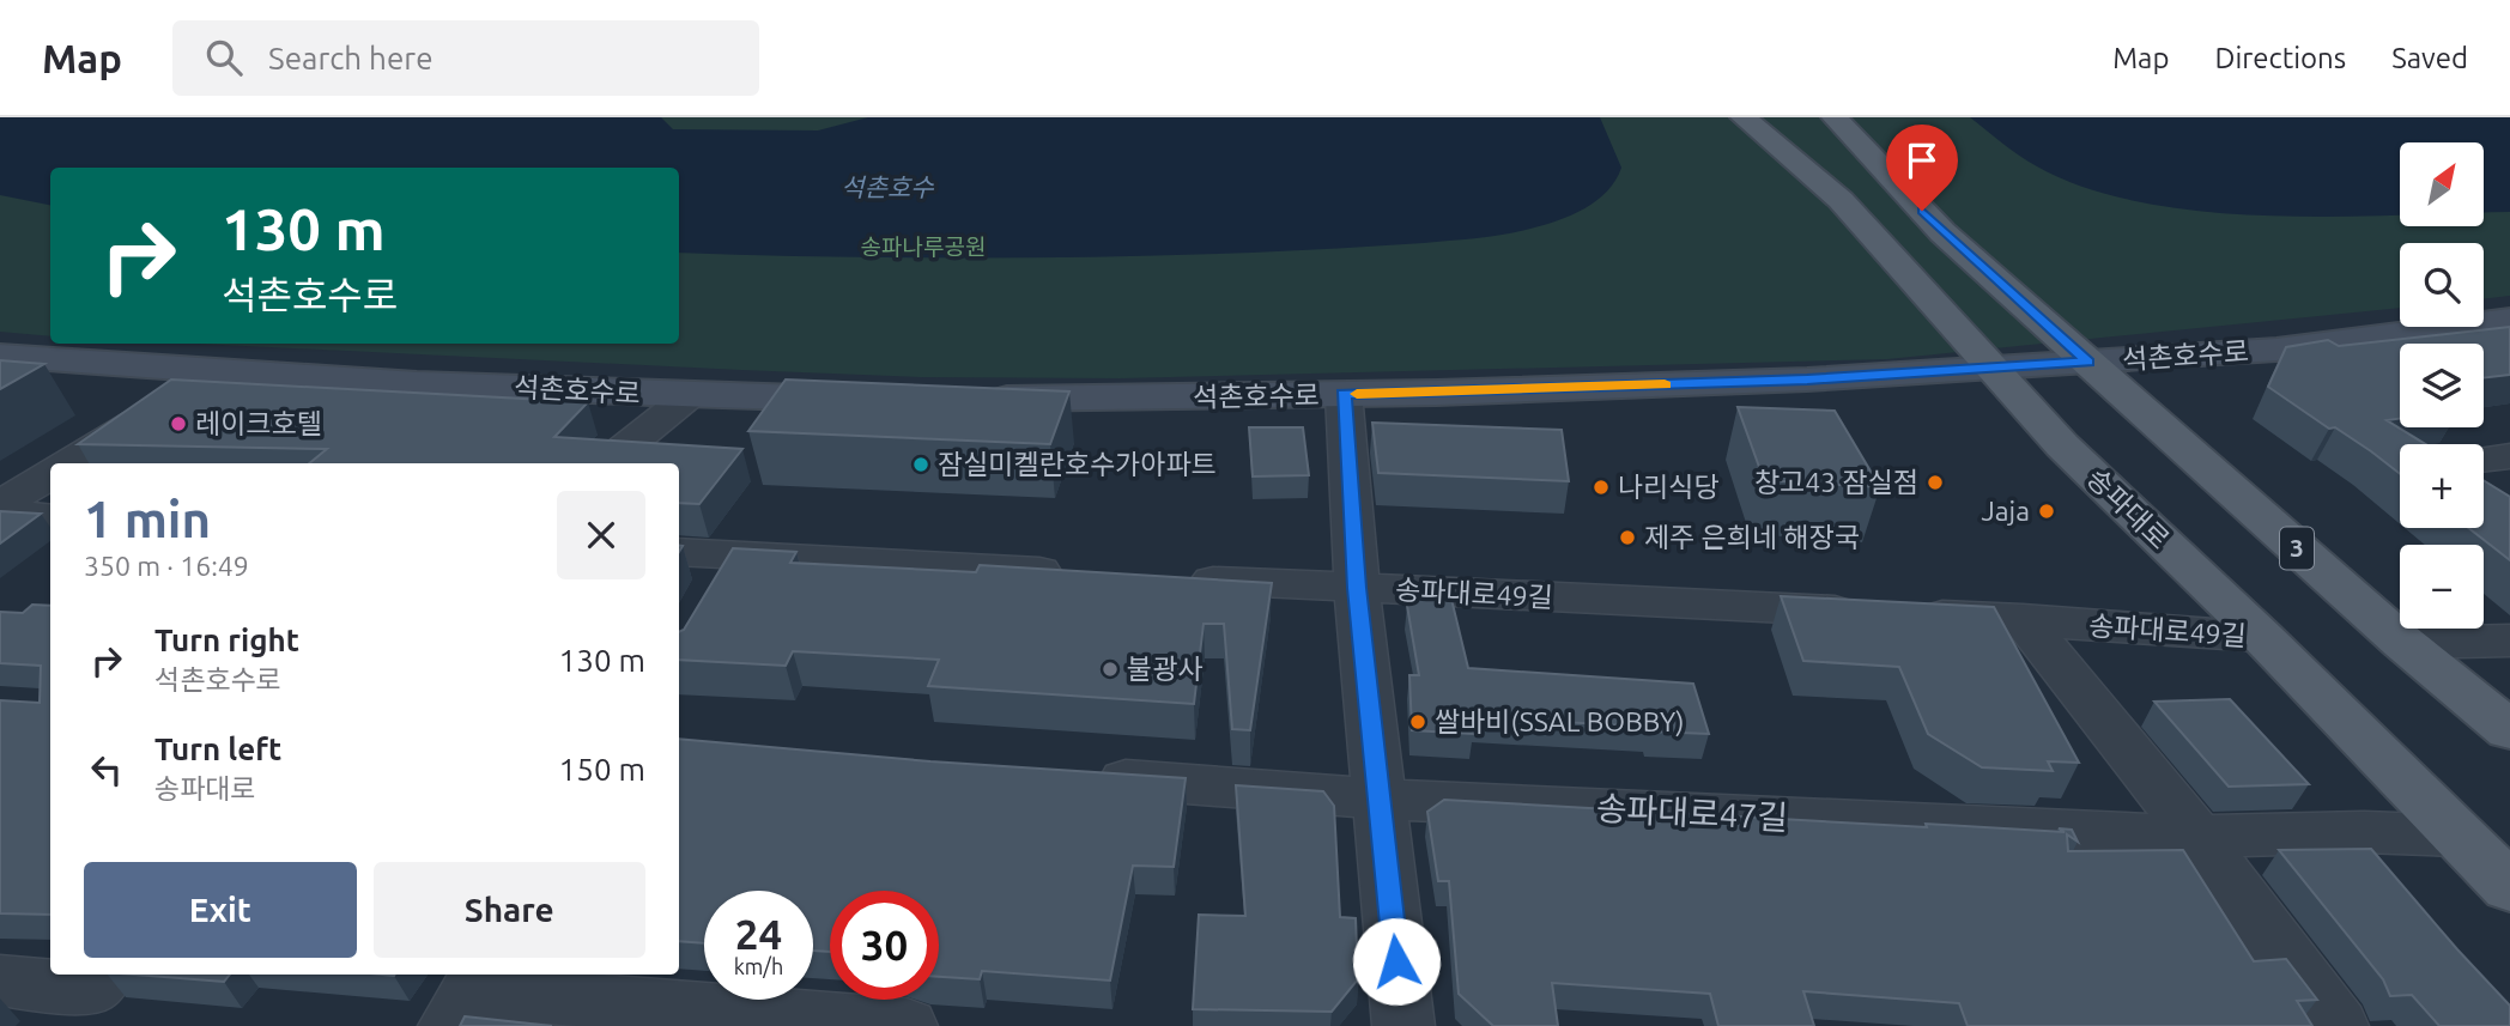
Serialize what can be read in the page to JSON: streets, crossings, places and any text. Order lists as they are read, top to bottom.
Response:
{
  "streets": {
    "main road": ["송파대로", "3"],
    "street": ["석촌호수로", "송파대로49길", "송파대로47길"]
  },
  "crossings": [
    ["석촌호수로", "송파대로"],
    ["석촌호수로", "3"],
    ["송파대로", "송파대로49길"],
    ["송파대로", "송파대로47길"],
    ["송파대로49길", "송파대로47길"]
  ],
  "water": ["석촌호수"],
  "parks": ["송파나루공원"],
  "places": [
    "레이크호텔",
    "잠실미켈란호수가아파트",
    "창고43 잠실점",
    "나리식당",
    "Jaja",
    "제주 은희네 해장국",
    "불광사",
    "쌀바비(SSAL BOBBY)"
  ],
  "north": "top right",
  "page": {
    "header": "Map",
    "search": "Search here",
    "nav": ["Map", "Directions", "Saved"],
    "map_buttons": ["+", "−"],
    "turn": ["130 m", "석촌호수로"],
    "heading": ["1 min", "350 m · 16:49"],
    "list": [
      {
        "name": "Turn right",
        "note": "석촌호수로",
        "value": "130 m"
      },
      {
        "name": "Turn left",
        "note": "송파대로",
        "value": "150 m"
      }
    ],
    "buttons": ["Exit", "Share"],
    "speed": "24 km/h",
    "limit": "30"
  }
}
